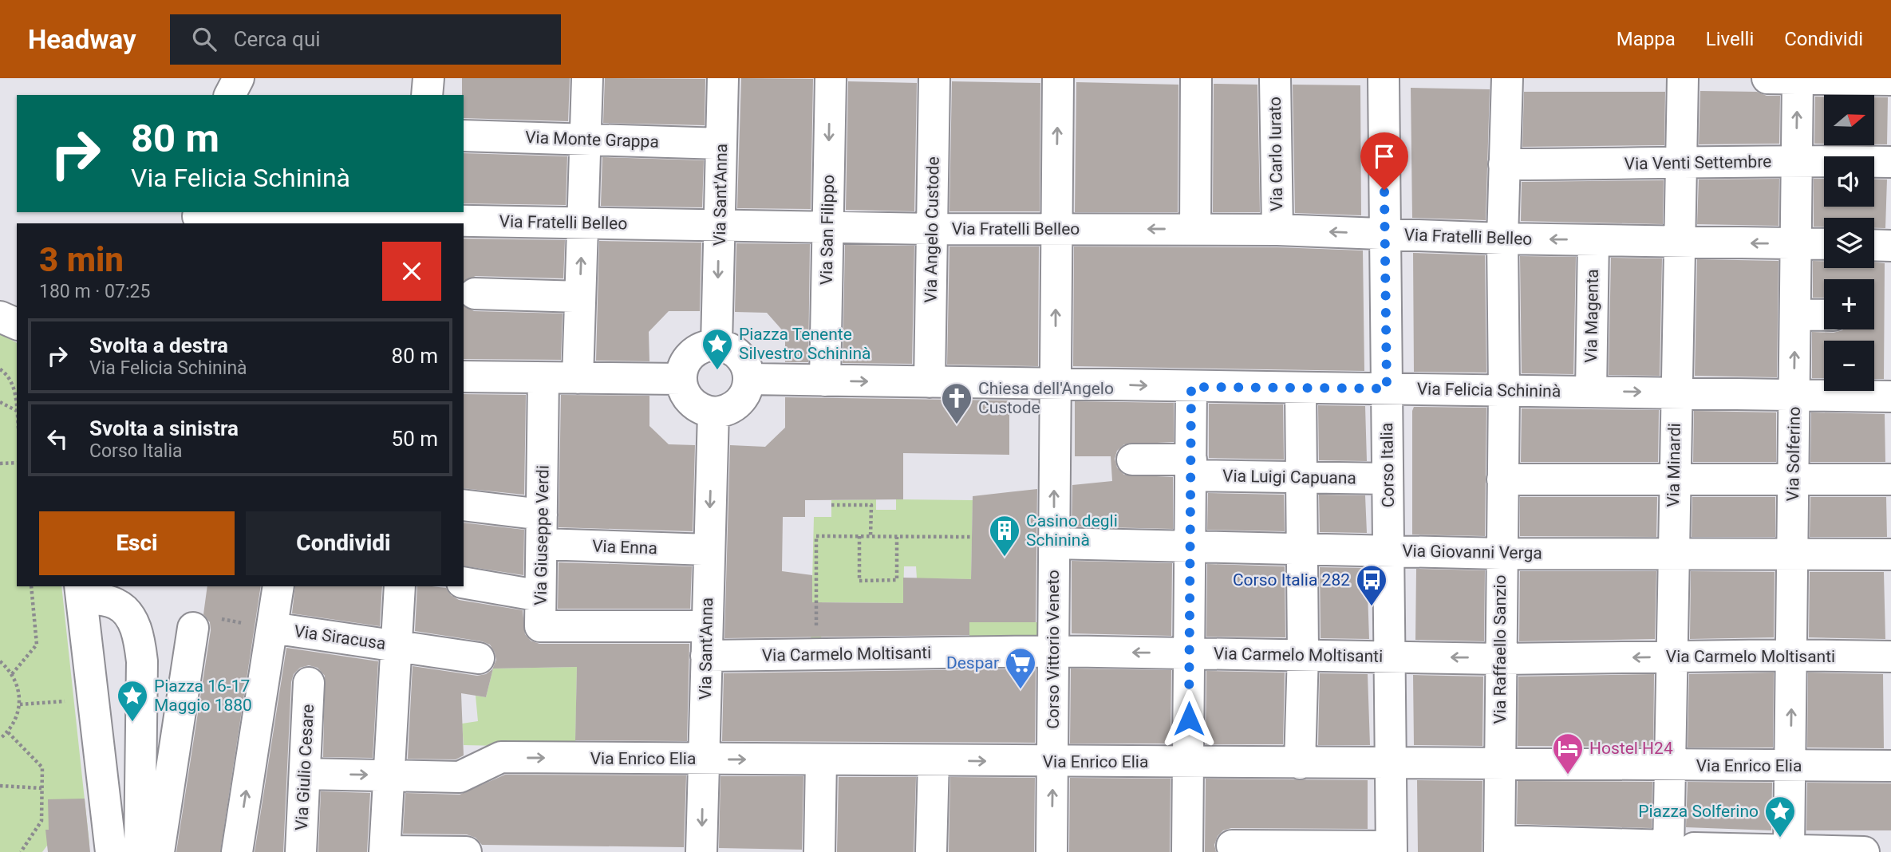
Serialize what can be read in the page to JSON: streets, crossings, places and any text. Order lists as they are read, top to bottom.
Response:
{
  "streets": {
    "street": [
      "Via Monte Grappa",
      "Via Carlo Iurato",
      "Via Venti Settembre",
      "Via Sant'Anna",
      "Via Fratelli Belleo",
      "Via San Filippo",
      "Via Angelo Custode",
      "Via Magenta",
      "Via Felicia Schininà",
      "Via Solferino",
      "Corso Italia",
      "Via Minardi",
      "Via Luigi Capuana",
      "Via Giuseppe Verdi",
      "Via Enna",
      "Via Giovanni Verga",
      "Via Siracusa",
      "Corso Vittorio Veneto",
      "Via Raffaello Sanzio",
      "Via Carmelo Moltisanti",
      "Via Enrico Elia",
      "Via Giulio Cesare"
    ]
  },
  "crossings": [
    ["Via Monte Grappa", "Via Sant'Anna"],
    ["Via Carlo Iurato", "Via Fratelli Belleo"],
    ["Via Venti Settembre", "Via Solferino"],
    ["Via Venti Settembre", "Via Minardi"],
    ["Via Venti Settembre", "Via Raffaello Sanzio"],
    ["Via Sant'Anna", "Via Fratelli Belleo"],
    ["Via Sant'Anna", "Via Felicia Schininà"],
    ["Via Sant'Anna", "Via Giuseppe Verdi"],
    ["Via Sant'Anna", "Via Enna"],
    ["Via Sant'Anna", "Via Carmelo Moltisanti"],
    ["Via Sant'Anna", "Via Enrico Elia"],
    ["Via Fratelli Belleo", "Via San Filippo"],
    ["Via Fratelli Belleo", "Via Angelo Custode"],
    ["Via Fratelli Belleo", "Via Magenta"],
    ["Via Fratelli Belleo", "Via Solferino"],
    ["Via Fratelli Belleo", "Corso Italia"],
    ["Via Fratelli Belleo", "Via Minardi"],
    ["Via Fratelli Belleo", "Corso Vittorio Veneto"],
    ["Via Fratelli Belleo", "Via Raffaello Sanzio"],
    ["Via San Filippo", "Via Felicia Schininà"],
    ["Via Angelo Custode", "Via Felicia Schininà"],
    ["Via Magenta", "Via Felicia Schininà"],
    ["Via Felicia Schininà", "Via Solferino"],
    ["Via Felicia Schininà", "Corso Italia"],
    ["Via Felicia Schininà", "Via Minardi"],
    ["Via Felicia Schininà", "Corso Vittorio Veneto"],
    ["Via Felicia Schininà", "Via Raffaello Sanzio"],
    ["Via Solferino", "Via Giovanni Verga"],
    ["Via Solferino", "Via Carmelo Moltisanti"],
    ["Via Solferino", "Via Enrico Elia"],
    ["Corso Italia", "Via Luigi Capuana"],
    ["Corso Italia", "Via Giovanni Verga"],
    ["Corso Italia", "Via Carmelo Moltisanti"],
    ["Corso Italia", "Via Enrico Elia"],
    ["Via Minardi", "Via Giovanni Verga"],
    ["Via Minardi", "Via Carmelo Moltisanti"],
    ["Via Minardi", "Via Enrico Elia"],
    ["Via Giuseppe Verdi", "Via Enna"],
    ["Via Giovanni Verga", "Corso Vittorio Veneto"],
    ["Via Giovanni Verga", "Via Raffaello Sanzio"],
    ["Corso Vittorio Veneto", "Via Carmelo Moltisanti"],
    ["Corso Vittorio Veneto", "Via Enrico Elia"],
    ["Via Raffaello Sanzio", "Via Carmelo Moltisanti"],
    ["Via Raffaello Sanzio", "Via Enrico Elia"],
    ["Via Enrico Elia", "Via Giulio Cesare"]
  ],
  "one_way": ["Via Solferino", "Via Enrico Elia"],
  "places": {
    "place": ["Piazza Tenente Silvestro Schininà", "Piazza 16-17 Maggio 1880", "Piazza Solferino"],
    "church": ["Chiesa dell'Angelo Custode"],
    "building": ["Casino degli Schininà"],
    "bus stop": ["Corso Italia 282"],
    "supermarket": ["Despar"],
    "hotel": ["Hostel H24"]
  },
  "north": "right",
  "page": {
    "header": "Headway",
    "search": "Cerca qui",
    "nav": ["Mappa", "Livelli", "Condividi"],
    "map_buttons": ["+", "−"],
    "turn": ["80 m", "Via Felicia Schininà"],
    "heading": ["3 min", "180 m · 07:25"],
    "list": [
      {
        "name": "Svolta a destra",
        "note": "Via Felicia Schininà",
        "value": "80 m"
      },
      {
        "name": "Svolta a sinistra",
        "note": "Corso Italia",
        "value": "50 m"
      }
    ],
    "buttons": ["Esci", "Condividi"]
  }
}
